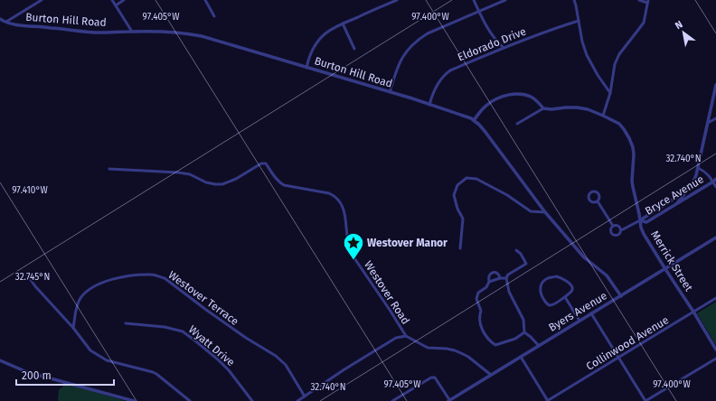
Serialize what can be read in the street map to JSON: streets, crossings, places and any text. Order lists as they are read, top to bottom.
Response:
{
  "streets": {
    "street": [
      "Burton Hill Road",
      "Eldorado Drive",
      "Bryce Avenue",
      "Merrick Street",
      "Westover Road",
      "Westover Terrace",
      "Byers Avenue",
      "Collinwood Avenue",
      "Wyatt Drive"
    ]
  },
  "crossings": [
    ["Burton Hill Road", "Eldorado Drive"],
    ["Burton Hill Road", "Byers Avenue"],
    ["Bryce Avenue", "Merrick Street"],
    ["Merrick Street", "Byers Avenue"],
    ["Merrick Street", "Collinwood Avenue"],
    ["Westover Road", "Byers Avenue"]
  ],
  "places": {
    "place": ["Westover Manor"]
  },
  "scale_bar": "200 m",
  "north": "top left",
  "coordinates": [
    "97.405°W",
    "97.400°W",
    "32.740°N",
    "97.410°W",
    "32.745°N"
  ]
}
